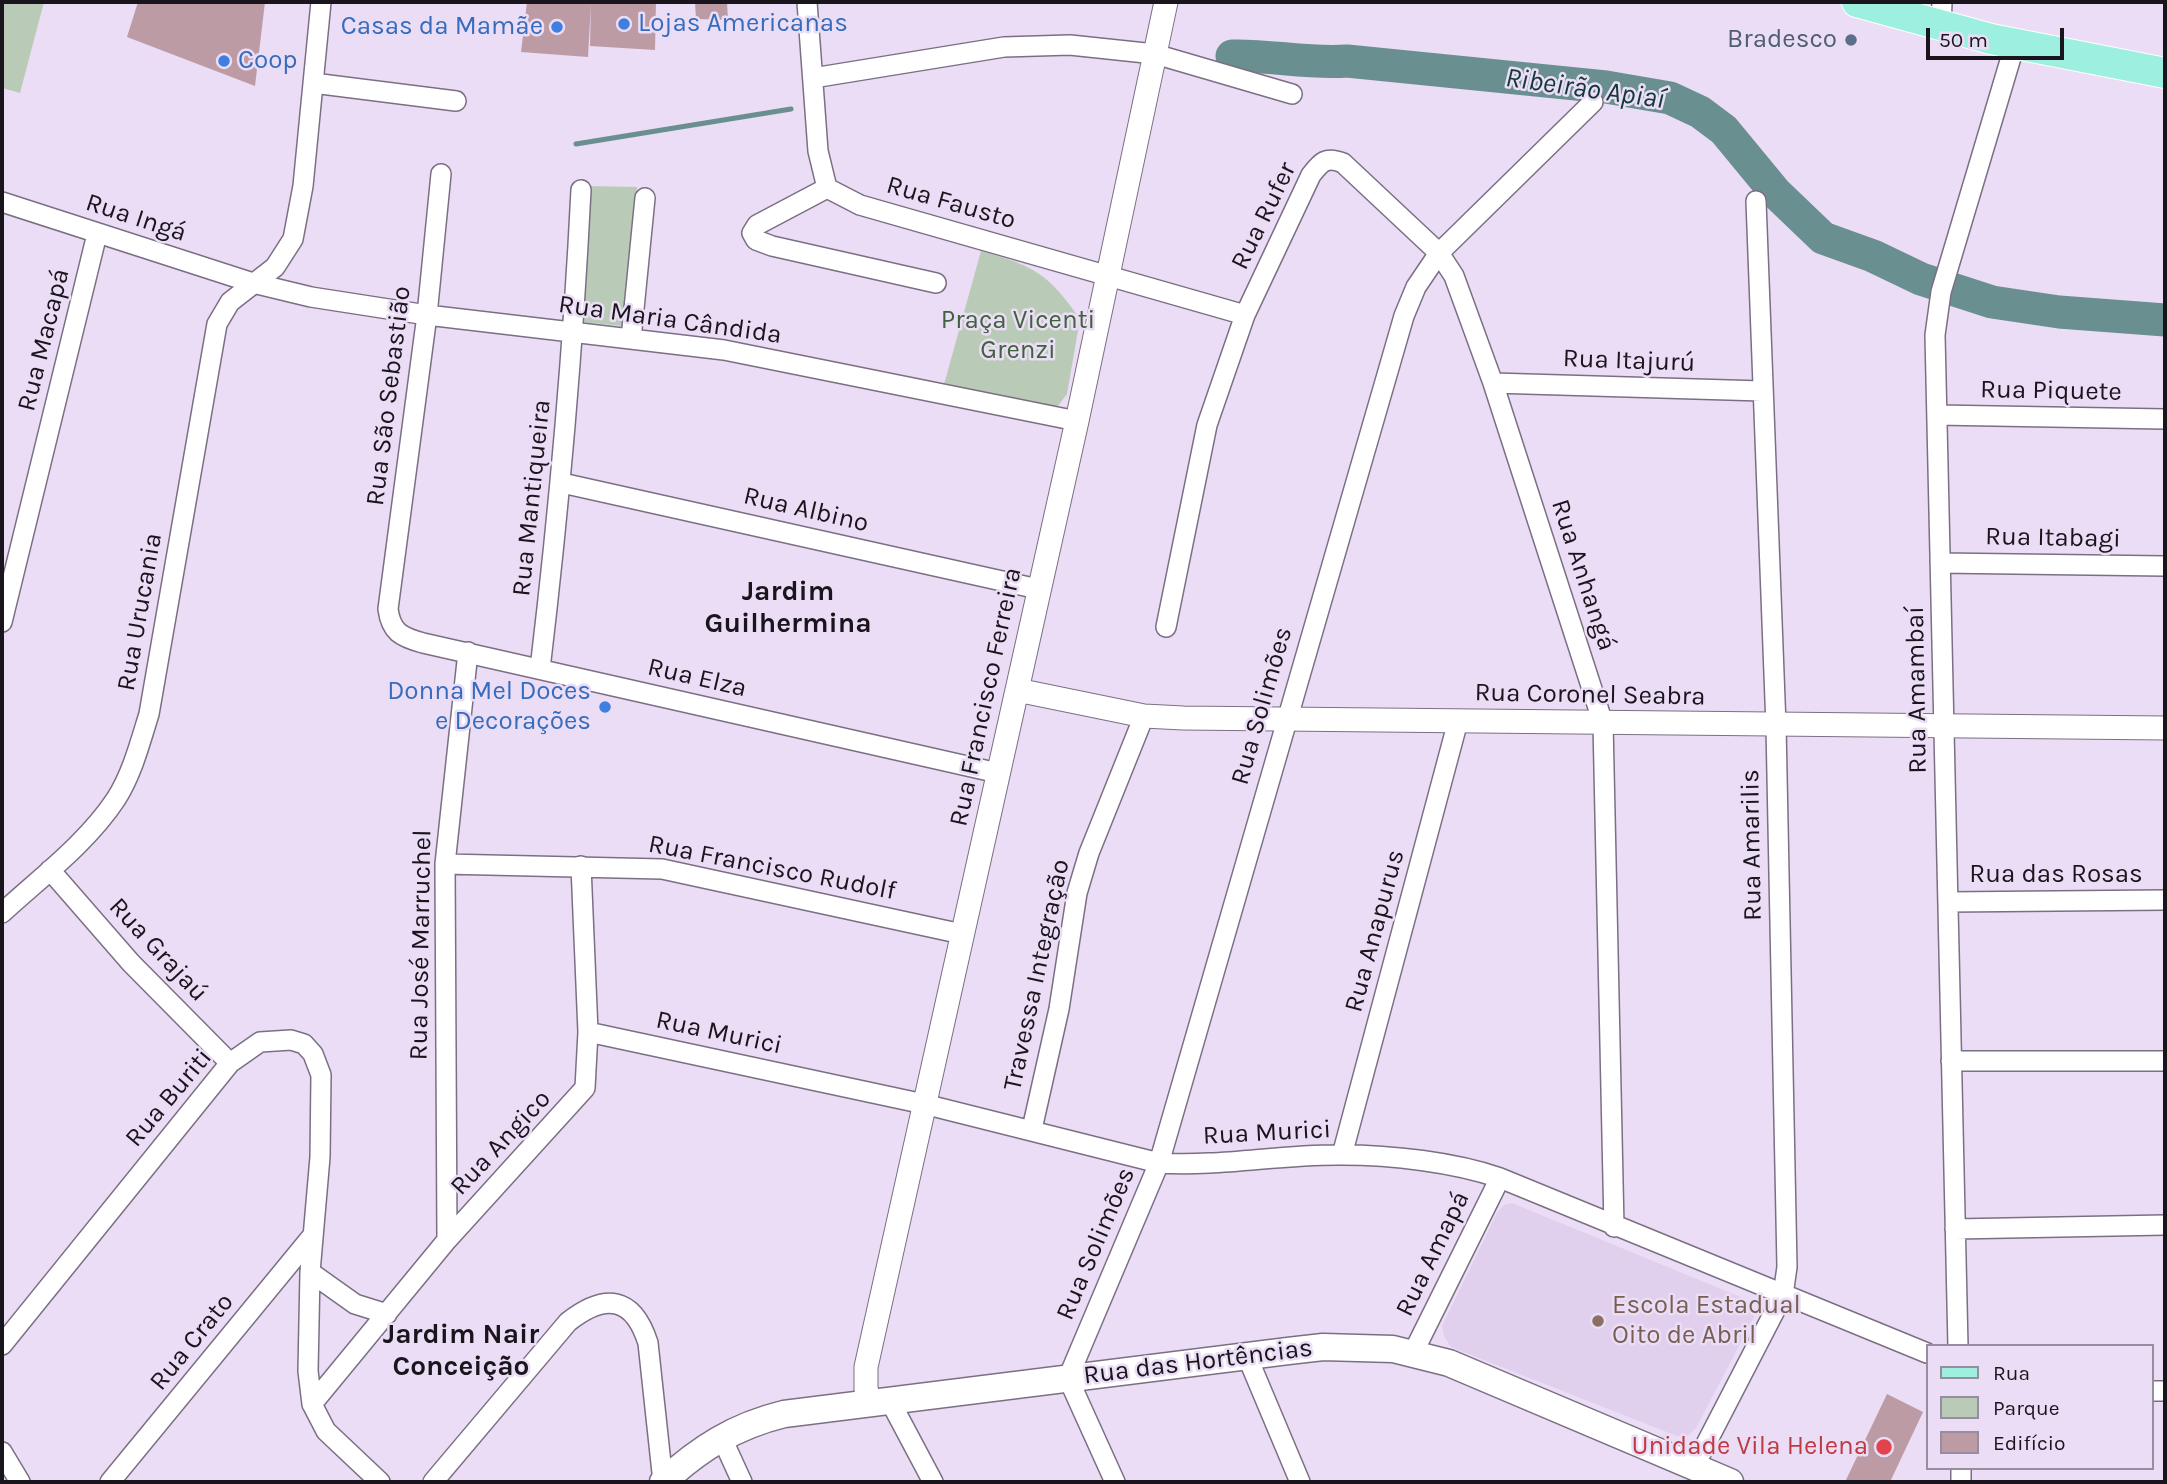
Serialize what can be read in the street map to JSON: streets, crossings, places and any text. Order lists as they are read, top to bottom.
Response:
{
  "streets": {
    "main road": ["Rua das Hortências"],
    "street": [
      "Rua Fausto",
      "Rua Rufer",
      "Rua Ingá",
      "Rua Maria Cândida",
      "Rua Macapá",
      "Rua Itajurú",
      "Rua Piquete",
      "Rua São Sebastião",
      "Rua Mantiqueira",
      "Rua Albino",
      "Rua Itabagi",
      "Rua Anhangá",
      "Rua Urucania",
      "Rua Elza",
      "Rua Amambaí",
      "Rua Coronel Seabra",
      "Rua Francisco Ferreira",
      "Rua Solimões",
      "Rua Amarilis",
      "Rua Francisco Rudolf",
      "Rua das Rosas",
      "Rua Anapurus",
      "Rua José Marruchel",
      "Rua Grajaú",
      "Travessa Integração",
      "Rua Murici",
      "Rua Buriti",
      "Rua Angico",
      "Rua Amapá",
      "Rua Crato"
    ]
  },
  "crossings": [
    ["Rua Fausto", "Rua Rufer"],
    ["Rua Fausto", "Rua Francisco Ferreira"],
    ["Rua Rufer", "Rua Anhangá"],
    ["Rua Ingá", "Rua Maria Cândida"],
    ["Rua Ingá", "Rua Macapá"],
    ["Rua Ingá", "Rua Urucania"],
    ["Rua Maria Cândida", "Rua São Sebastião"],
    ["Rua Maria Cândida", "Rua Mantiqueira"],
    ["Rua Maria Cândida", "Rua Urucania"],
    ["Rua Maria Cândida", "Rua Francisco Ferreira"],
    ["Rua Itajurú", "Rua Anhangá"],
    ["Rua Itajurú", "Rua Amarilis"],
    ["Rua Piquete", "Rua Amambaí"],
    ["Rua São Sebastião", "Rua Elza"],
    ["Rua Mantiqueira", "Rua Albino"],
    ["Rua Mantiqueira", "Rua Elza"],
    ["Rua Albino", "Rua Francisco Ferreira"],
    ["Rua Itabagi", "Rua Amambaí"],
    ["Rua Anhangá", "Rua Coronel Seabra"],
    ["Rua Anhangá", "Rua Solimões"],
    ["Rua Anhangá", "Rua Murici"],
    ["Rua Urucania", "Rua Grajaú"],
    ["Rua Elza", "Rua Francisco Ferreira"],
    ["Rua Elza", "Rua José Marruchel"],
    ["Rua Amambaí", "Rua Coronel Seabra"],
    ["Rua Amambaí", "Rua das Rosas"],
    ["Rua Coronel Seabra", "Rua Francisco Ferreira"],
    ["Rua Coronel Seabra", "Rua Solimões"],
    ["Rua Coronel Seabra", "Rua Amarilis"],
    ["Rua Coronel Seabra", "Rua Anapurus"],
    ["Rua Coronel Seabra", "Travessa Integração"],
    ["Rua Francisco Ferreira", "Rua Francisco Rudolf"],
    ["Rua Francisco Ferreira", "Rua Murici"],
    ["Rua Francisco Ferreira", "Rua das Hortências"],
    ["Rua Solimões", "Rua Murici"],
    ["Rua Solimões", "Rua das Hortências"],
    ["Rua Amarilis", "Rua Murici"],
    ["Rua Amarilis", "Rua das Hortências"],
    ["Rua Francisco Rudolf", "Rua José Marruchel"],
    ["Rua Francisco Rudolf", "Rua Angico"],
    ["Rua Anapurus", "Rua Murici"],
    ["Rua José Marruchel", "Rua Angico"],
    ["Rua Grajaú", "Rua Buriti"],
    ["Travessa Integração", "Rua Murici"],
    ["Rua Murici", "Rua Angico"],
    ["Rua Murici", "Rua Amapá"],
    ["Rua Buriti", "Rua Angico"],
    ["Rua Buriti", "Rua Crato"],
    ["Rua Amapá", "Rua das Hortências"]
  ],
  "districts": ["Jardim Guilhermina", "Jardim Nair Conceição"],
  "water": ["Ribeirão Apiaí"],
  "parks": ["Praça Vicenti Grenzi"],
  "places": [
    "Lojas Americanas",
    "Casas da Mamãe",
    "Bradesco",
    "Coop",
    "Donna Mel Doces e Decorações",
    "Escola Estadual Oito de Abril",
    "Unidade Vila Helena"
  ],
  "legend": ["Rua", "Parque", "Edifício"],
  "scale_bar": "50 m"
}
